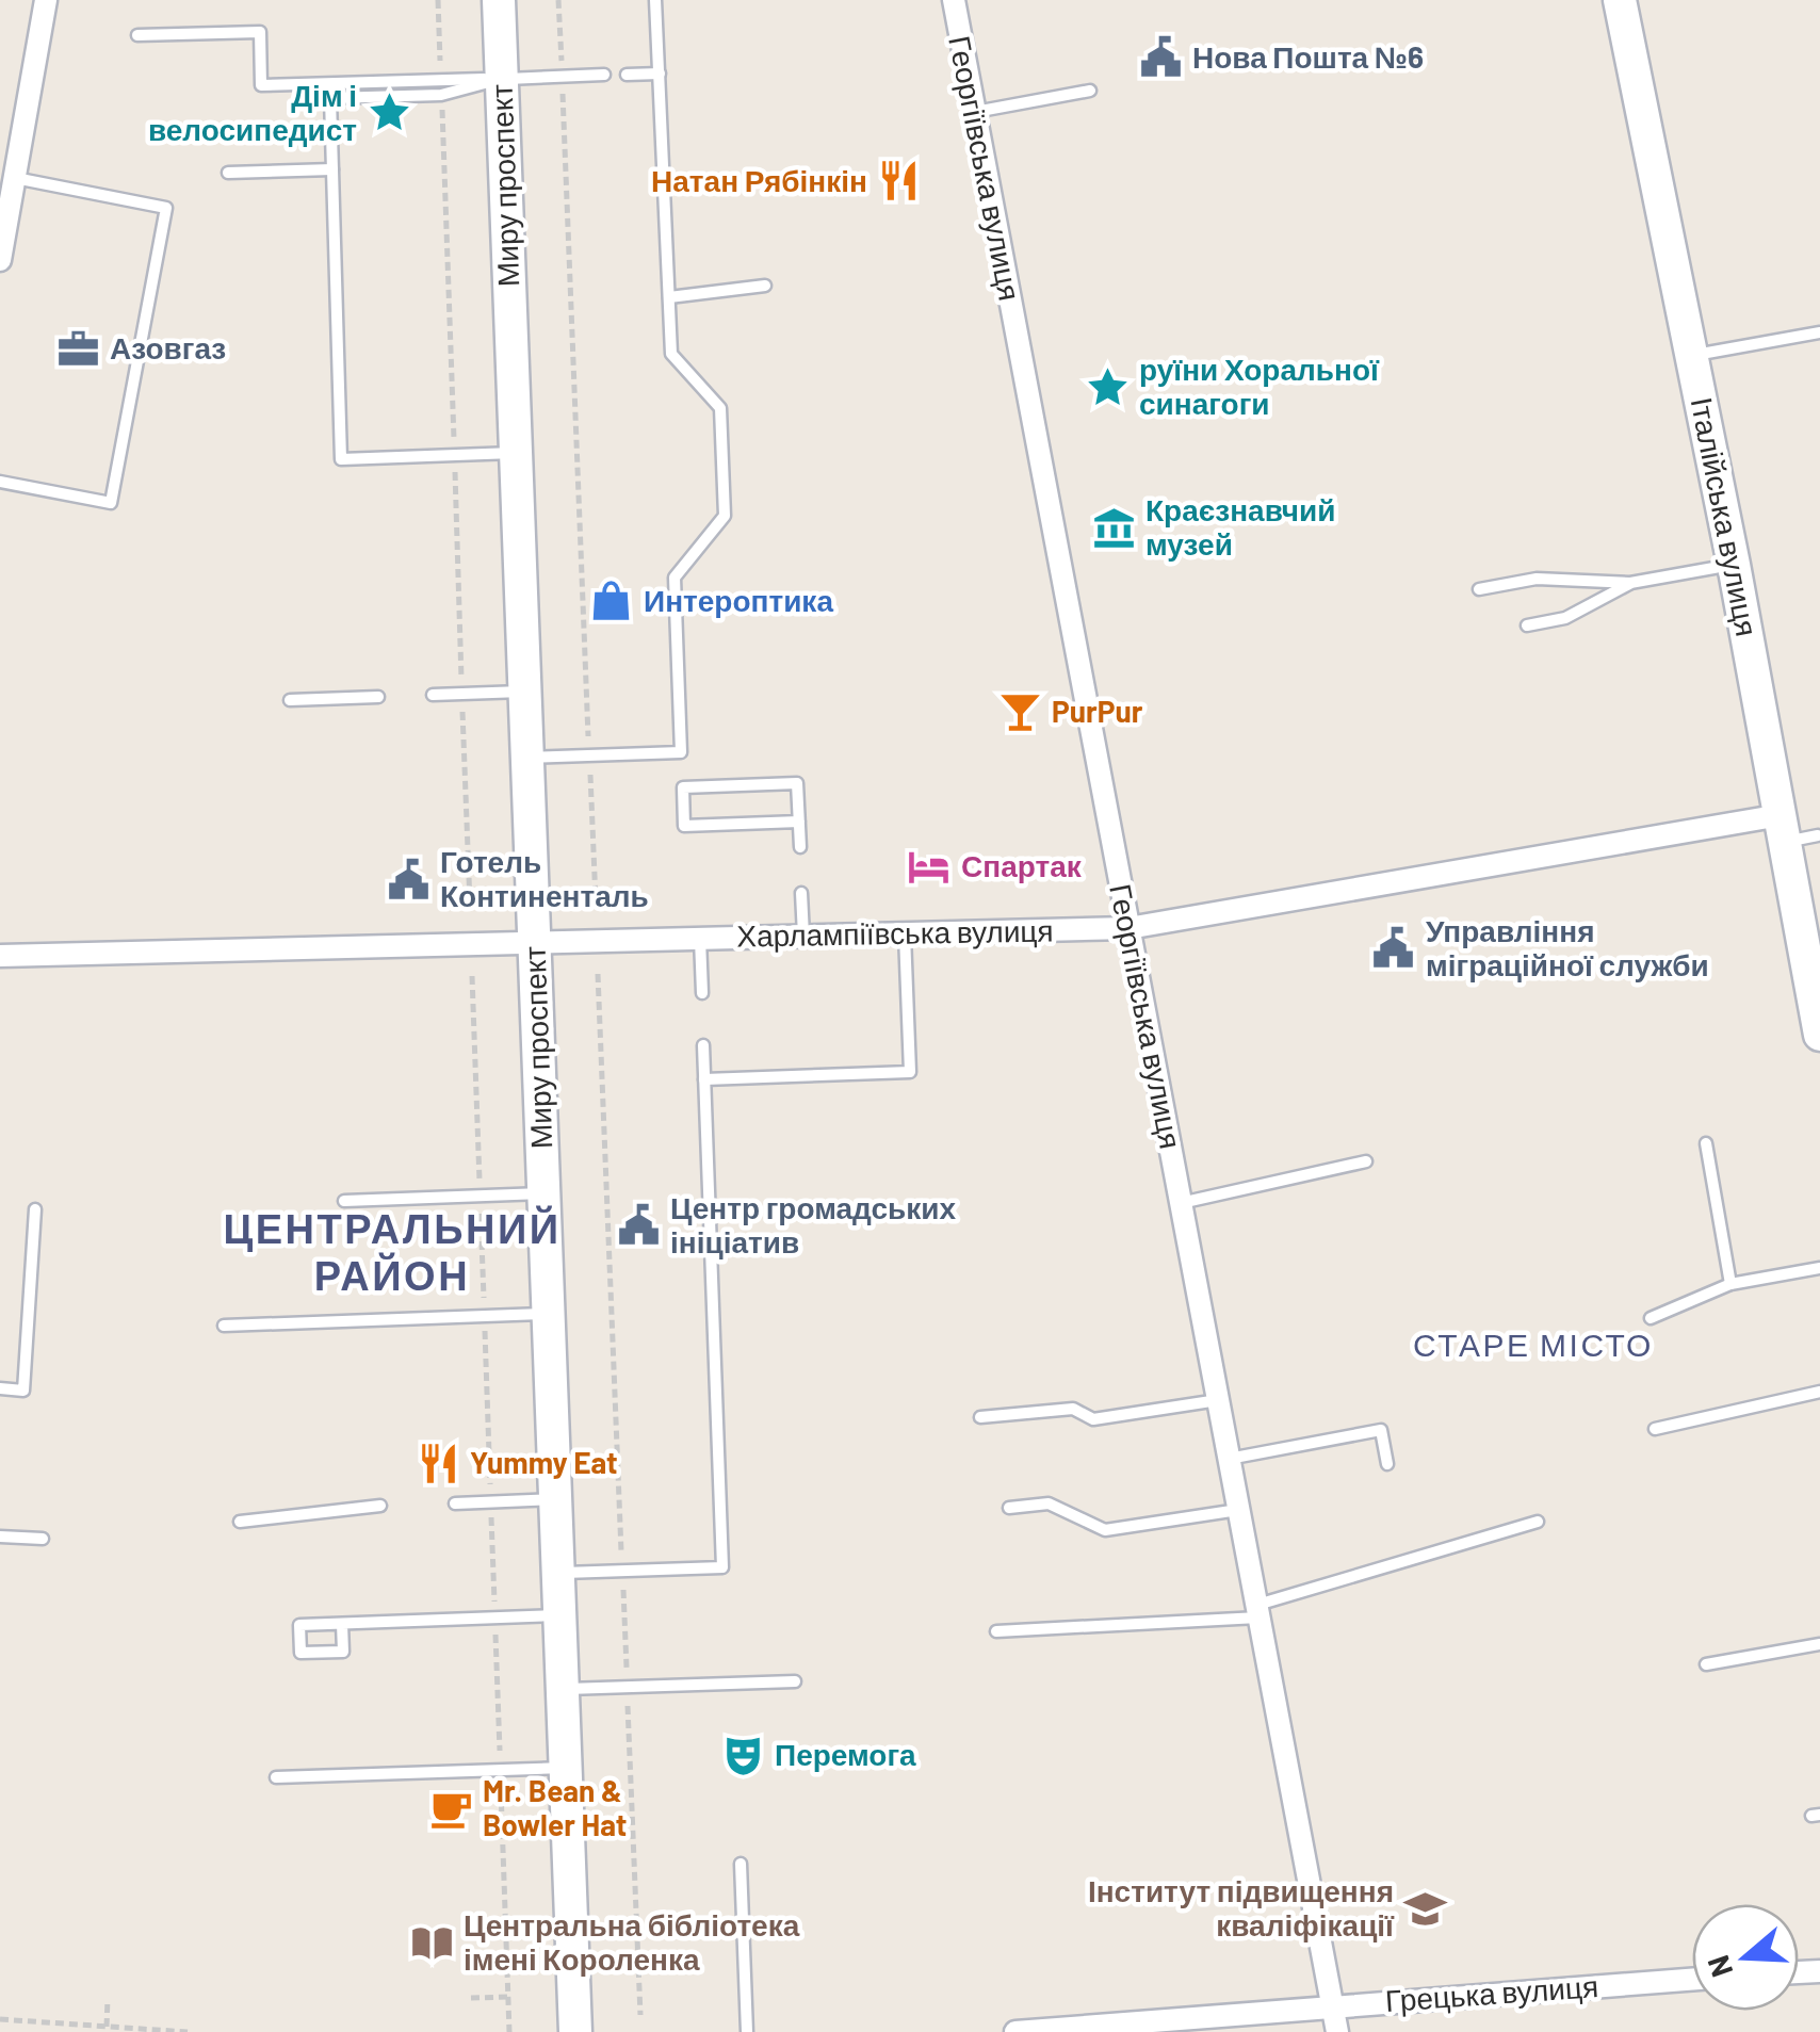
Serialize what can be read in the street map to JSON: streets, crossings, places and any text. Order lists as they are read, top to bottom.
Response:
{
  "streets": {
    "main road": ["Миру проспект", "Італійська вулиця"],
    "street": ["Георгіївська вулиця", "Харлампіївська вулиця", "Грецька вулиця"]
  },
  "crossings": [
    ["Георгіївська вулиця", "Харлампіївська вулиця"],
    ["Георгіївська вулиця", "Грецька вулиця"],
    ["Миру проспект", "Харлампіївська вулиця"],
    ["Італійська вулиця", "Харлампіївська вулиця"]
  ],
  "districts": ["ЦЕНТРАЛЬНИЙ РАЙОН", "СТАРЕ МІСТО"],
  "places": {
    "public building": [
      "Нова Пошта №6",
      "Готель Континенталь",
      "Управління міграційної служби",
      "Центр громадських ініціатив"
    ],
    "place": ["Дім і велосипедист", "руїни Хоральної синагоги"],
    "restaurant": ["Натан Рябінкін", "Yummy Eat"],
    "office": ["Азовгаз"],
    "museum": ["Краєзнавчий музей"],
    "shop": ["Интероптика"],
    "bar": ["PurPur"],
    "hotel": ["Спартак"],
    "theatre": ["Перемога"],
    "cafe": ["Mr. Bean & Bowler Hat"],
    "school or university": ["Інститут підвищення кваліфікації"],
    "library": ["Центральна бібліотека імені Короленка"]
  },
  "north": "left"
}
